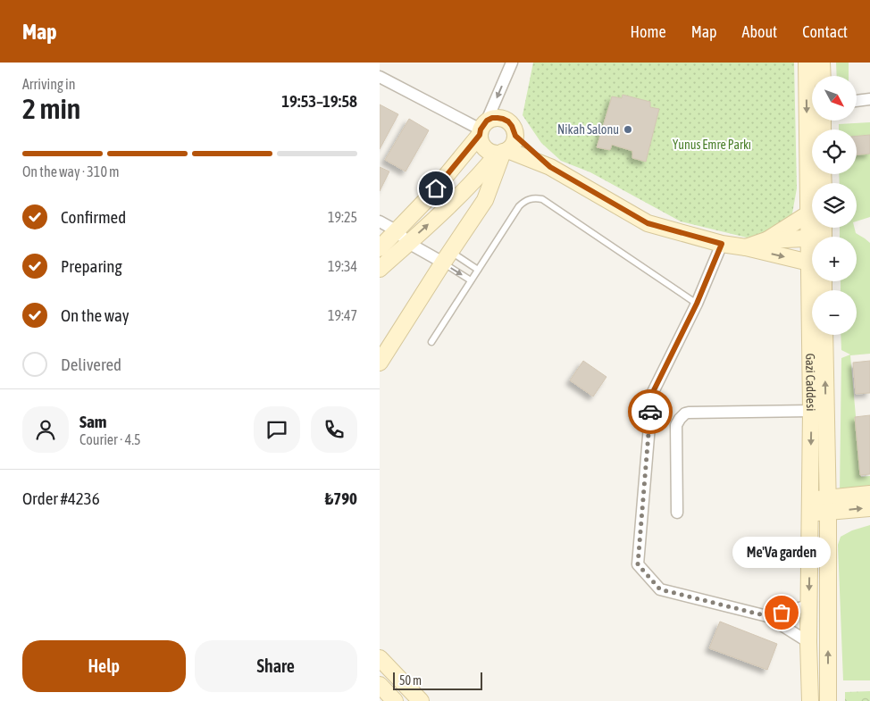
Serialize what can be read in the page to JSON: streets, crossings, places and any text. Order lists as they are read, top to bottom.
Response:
{
  "streets": {
    "street": ["Gazi Caddesi"]
  },
  "parks": ["Yunus Emre Parkı"],
  "places": ["Nikah Salonu", "Me'Va garden"],
  "scale_bar": "50 m",
  "north": "bottom right",
  "page": {
    "header": "Map",
    "nav": [
      "Home",
      "Map",
      "About",
      "Contact"
    ],
    "heading": ["2 min", "Arriving in", "19:53–19:58"],
    "panel": [
      "Sam",
      "Courier · 4.5",
      "Order #4236",
      "₺790"
    ],
    "map_buttons": ["+", "−"],
    "bar": "On the way · 310 m",
    "list": [
      ["Confirmed", "19:25"],
      ["Preparing", "19:34"],
      ["On the way", "19:47"],
      "Delivered"
    ],
    "bubble": "Me'Va garden",
    "buttons": ["Help", "Share"],
    "scale": "50 m"
  }
}
